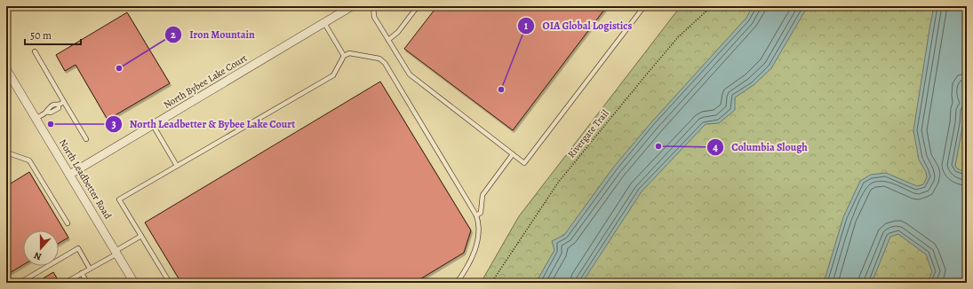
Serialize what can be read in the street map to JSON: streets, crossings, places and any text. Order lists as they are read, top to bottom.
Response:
{
  "streets": {
    "street": ["North Bybee Lake Court", "North Leadbetter Road"],
    "path": ["Rivergate Trail"]
  },
  "crossings": [
    ["North Bybee Lake Court", "North Leadbetter Road"]
  ],
  "places": [
    "Iron Mountain",
    "OIA Global Logistics",
    "North Leadbetter & Bybee Lake Court",
    "Columbia Slough"
  ],
  "scale_bar": "50 m",
  "north": "bottom"
}
